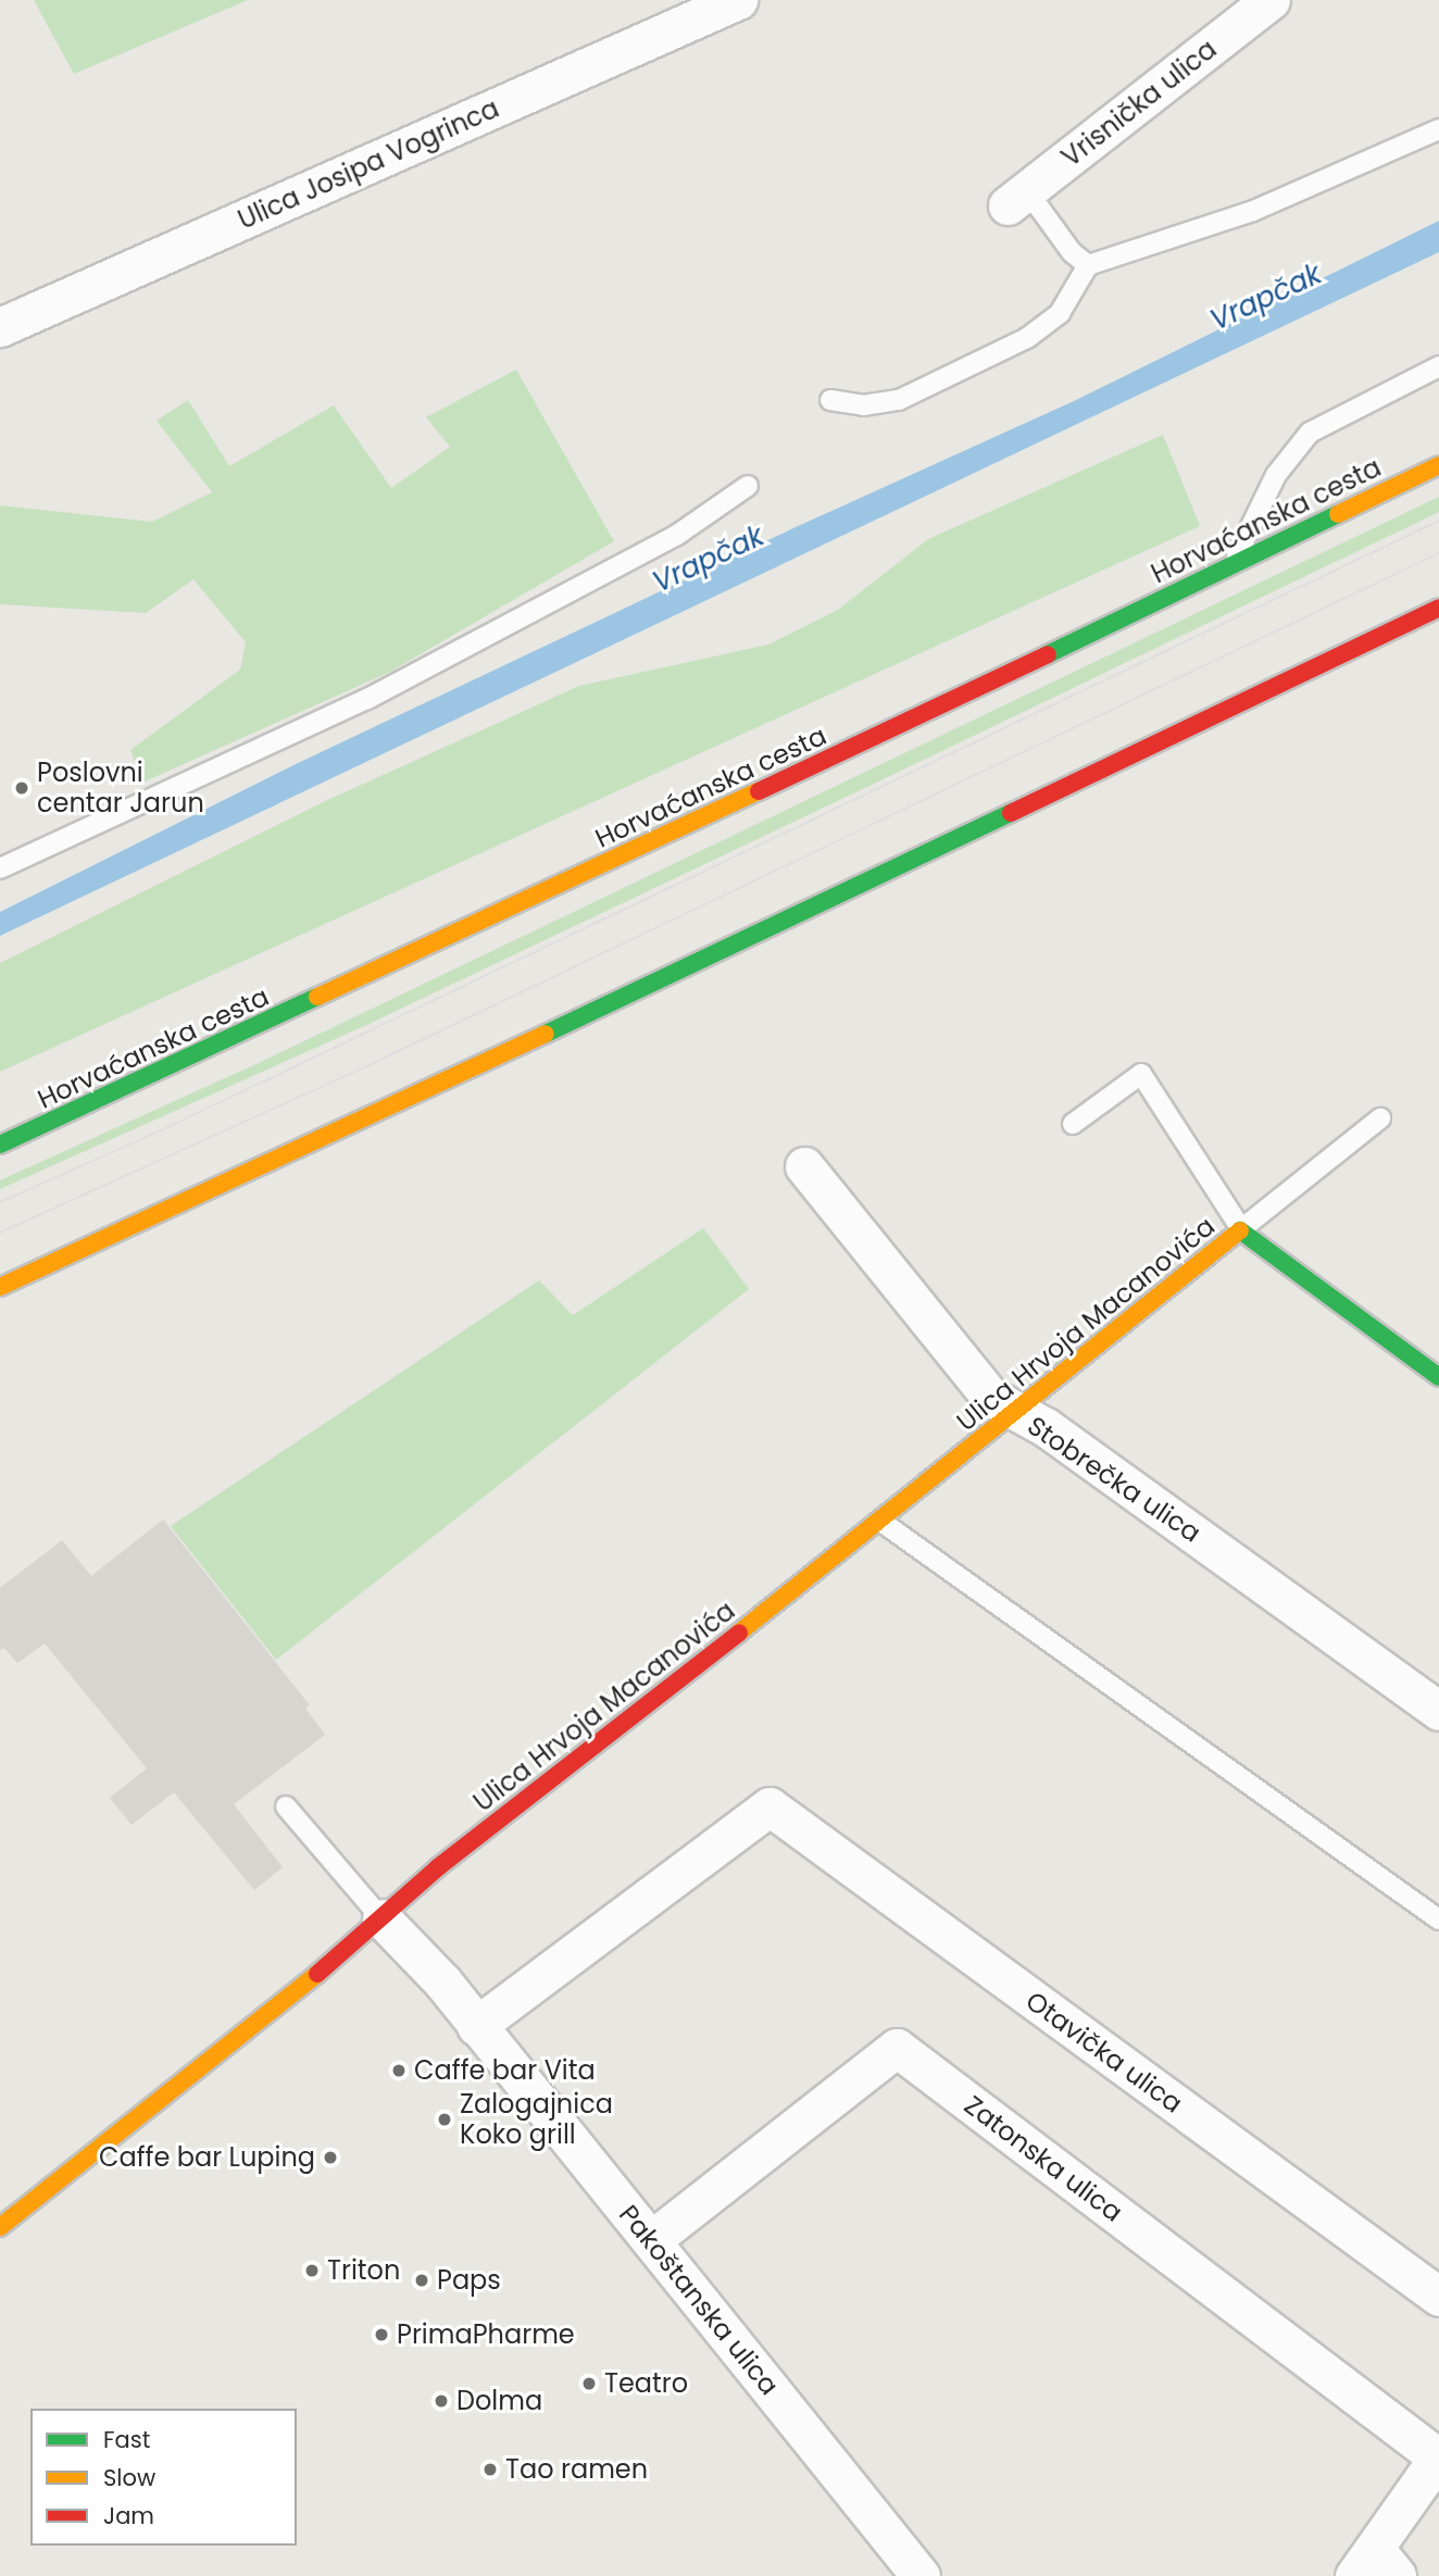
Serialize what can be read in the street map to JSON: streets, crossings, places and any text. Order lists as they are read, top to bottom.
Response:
{
  "streets": {
    "street": [
      "Vrisnička ulica",
      "Ulica Josipa Vogrinca",
      "Horvaćanska cesta",
      "Ulica Hrvoja Macanovića",
      "Stobrečka ulica",
      "Otavička ulica",
      "Zatonska ulica",
      "Pakoštanska ulica"
    ]
  },
  "crossings": [
    ["Ulica Hrvoja Macanovića", "Stobrečka ulica"],
    ["Ulica Hrvoja Macanovića", "Pakoštanska ulica"],
    ["Otavička ulica", "Pakoštanska ulica"],
    ["Zatonska ulica", "Pakoštanska ulica"]
  ],
  "water": ["Vrapčak"],
  "places": [
    "Poslovni centar Jarun",
    "Caffe bar Vita",
    "Zalogajnica Koko grill",
    "Caffe bar Luping",
    "Triton",
    "Paps",
    "PrimaPharme",
    "Teatro",
    "Dolma",
    "Tao ramen"
  ],
  "legend": ["Fast", "Slow", "Jam"]
}
